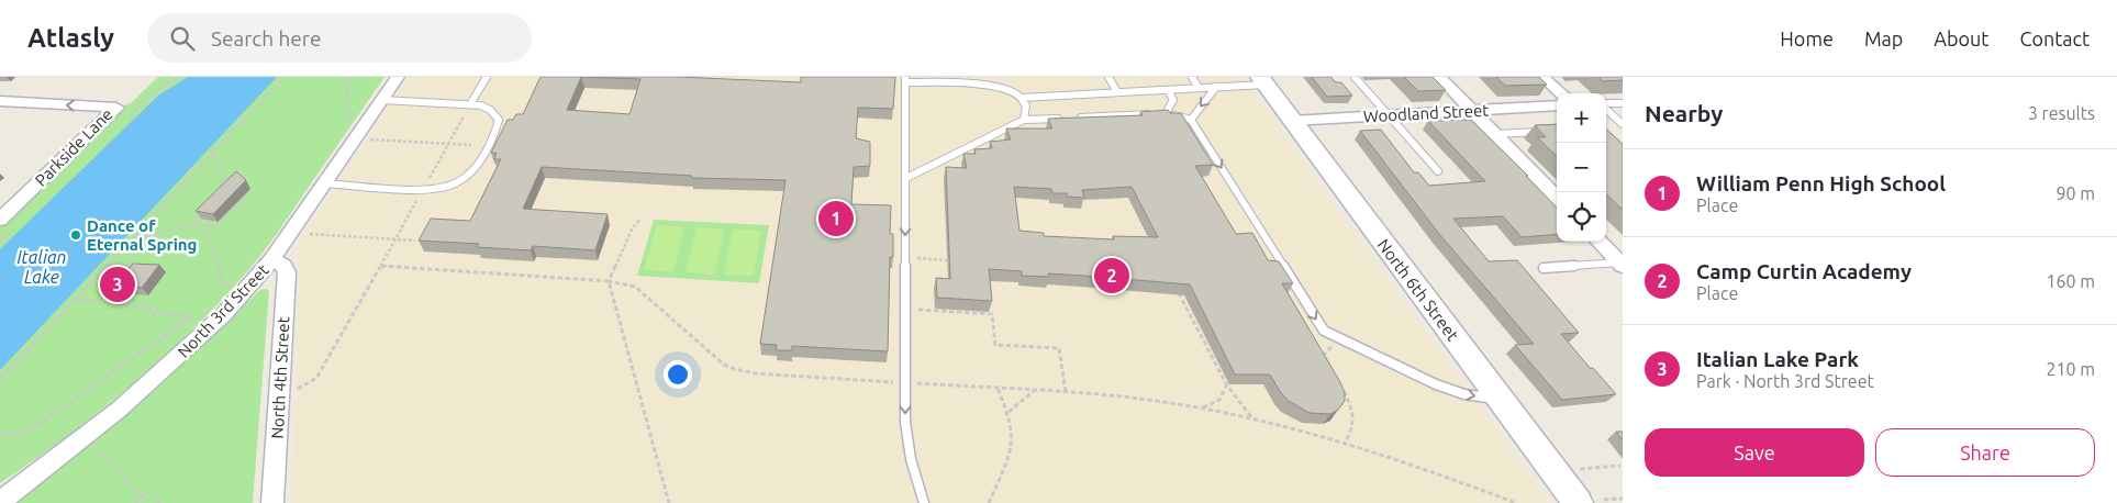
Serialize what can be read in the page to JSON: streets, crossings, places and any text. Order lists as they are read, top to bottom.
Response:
{
  "streets": {
    "street": [
      "Woodland Street",
      "Parkside Lane",
      "North 6th Street",
      "North 3rd Street",
      "North 4th Street"
    ]
  },
  "crossings": [
    ["Woodland Street", "North 6th Street"],
    ["North 3rd Street", "North 4th Street"]
  ],
  "water": ["Italian Lake"],
  "places": ["Dance of Eternal Spring"],
  "page": {
    "header": "Atlasly",
    "search": "Search here",
    "nav": [
      "Home",
      "Map",
      "About",
      "Contact"
    ],
    "heading": ["Nearby", "3 results"],
    "map_buttons": ["+", "−"],
    "list": [
      {
        "mark": "1",
        "name": "William Penn High School",
        "note": "Place",
        "value": "90 m"
      },
      {
        "mark": "2",
        "name": "Camp Curtin Academy",
        "note": "Place",
        "value": "160 m"
      },
      {
        "mark": "3",
        "name": "Italian Lake Park",
        "note": "Park · North 3rd Street",
        "value": "210 m"
      }
    ],
    "pins": ["1", "2", "3"],
    "buttons": ["Save", "Share"]
  }
}
